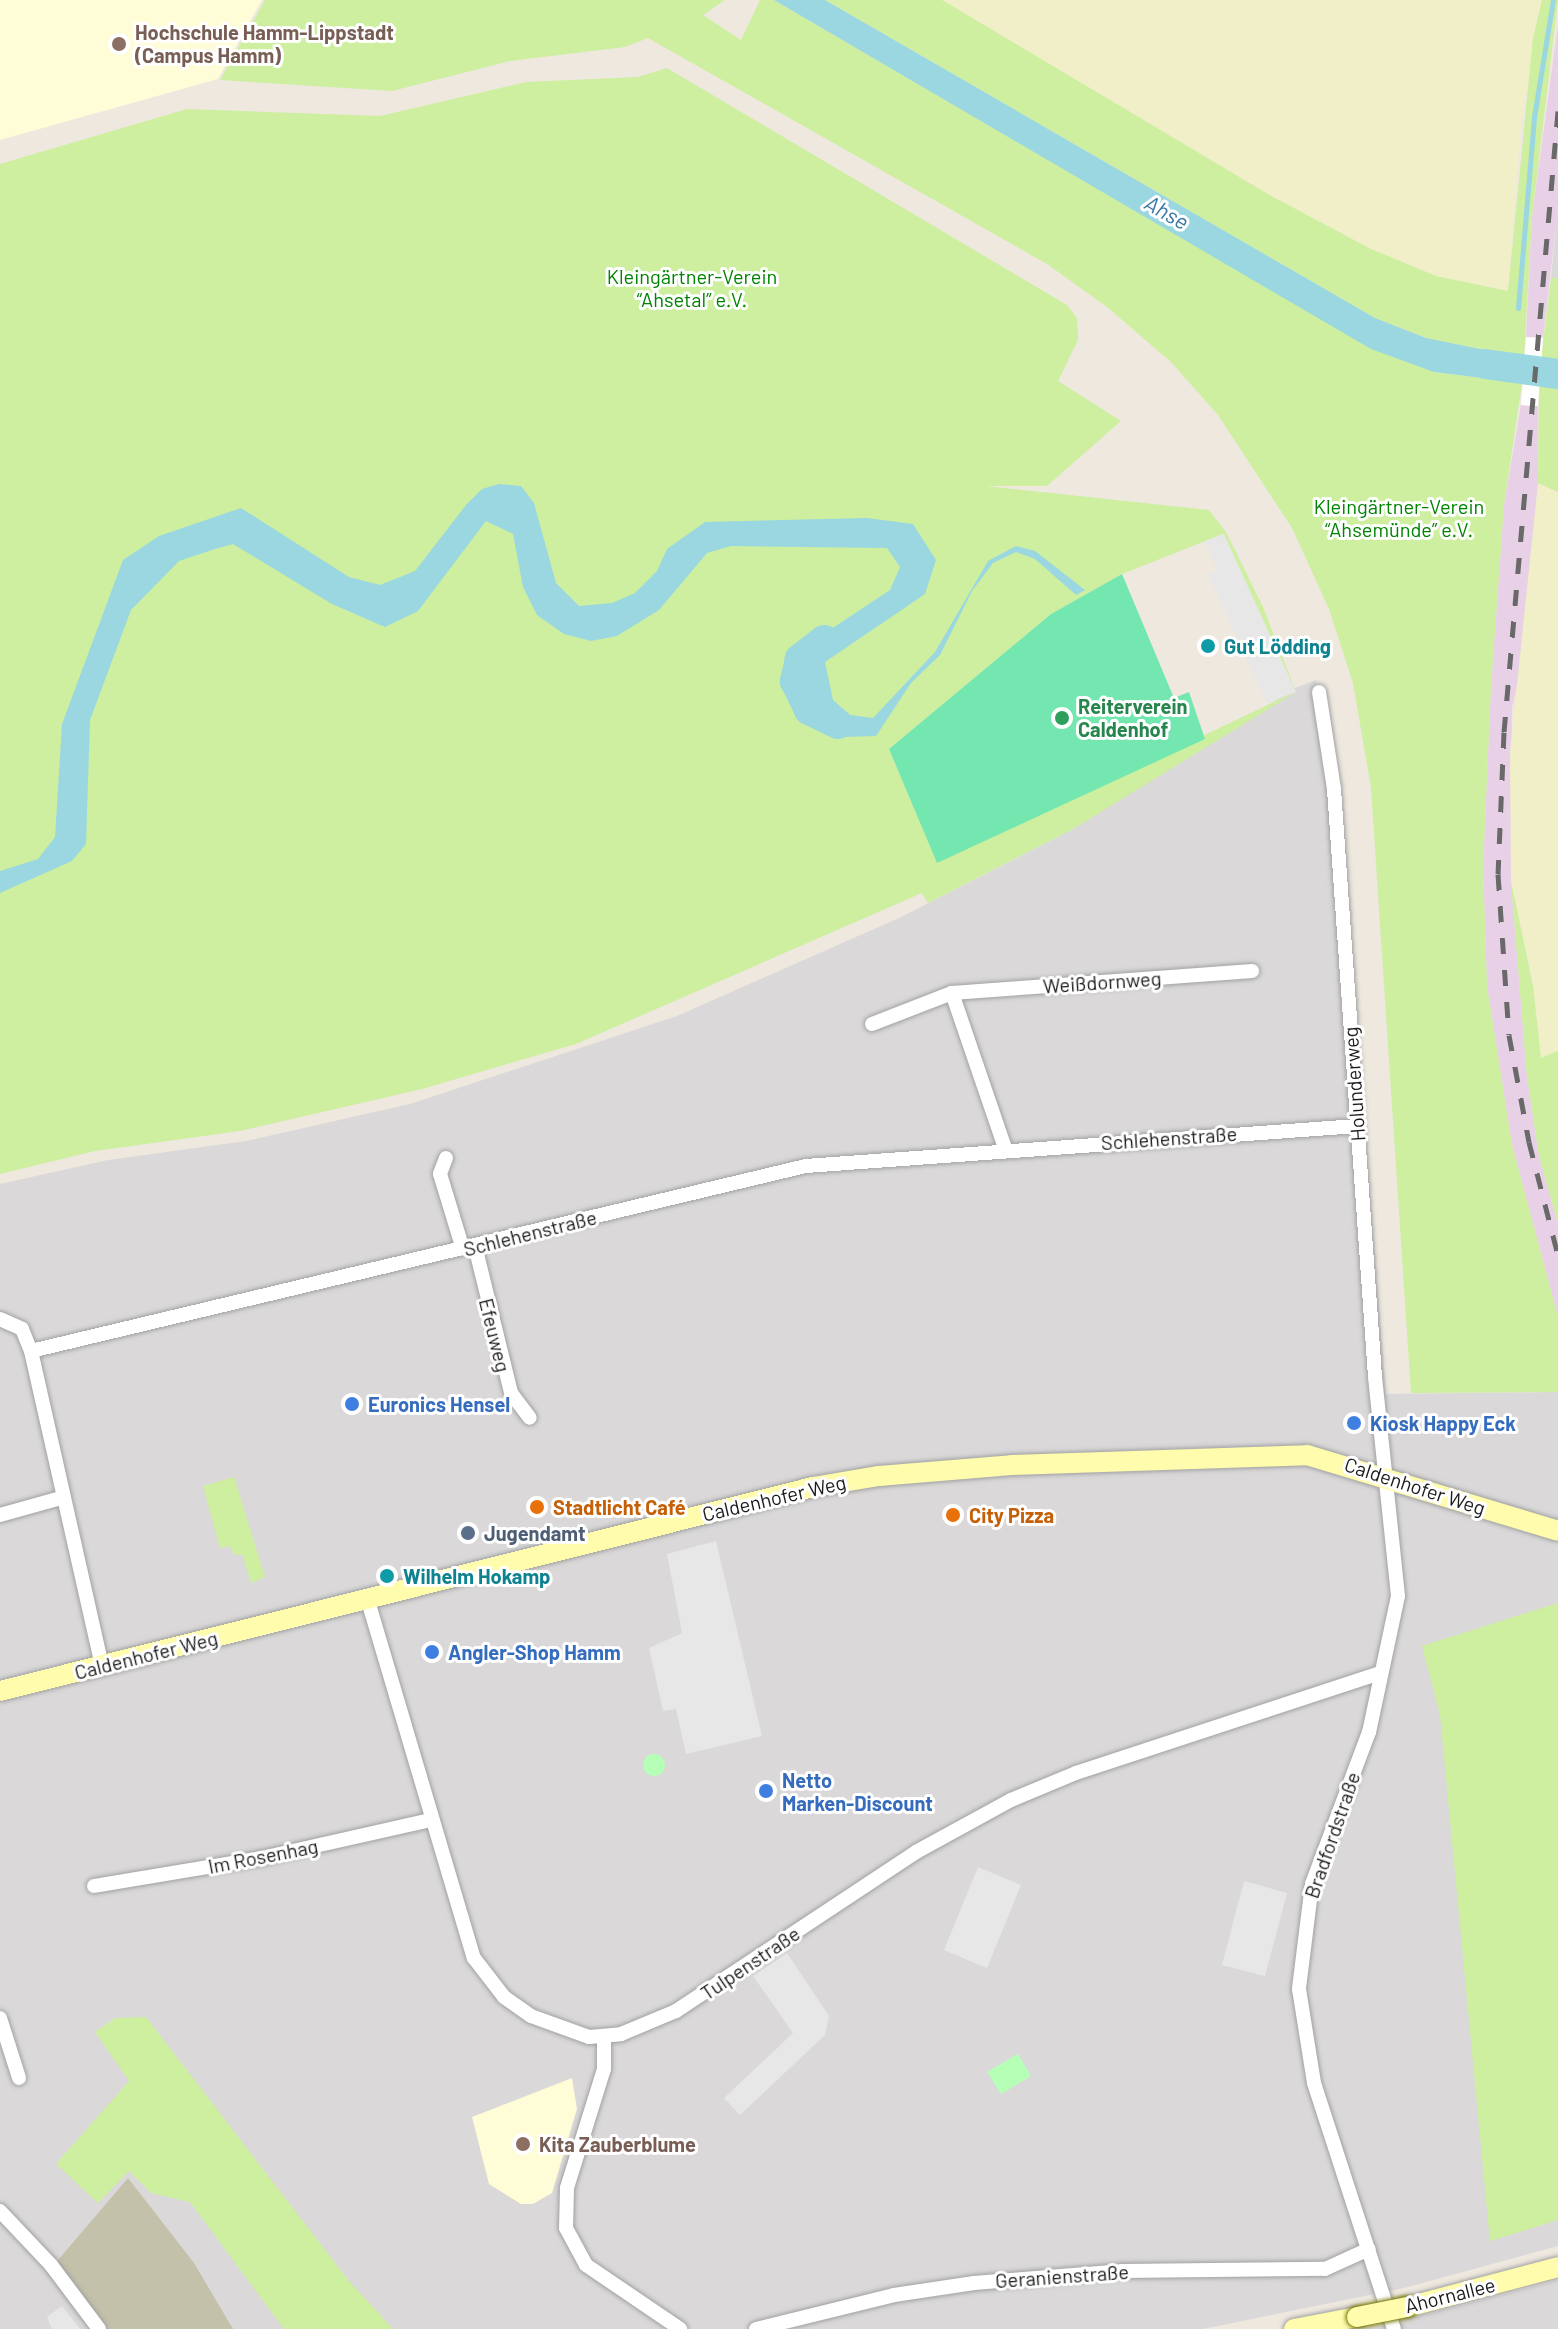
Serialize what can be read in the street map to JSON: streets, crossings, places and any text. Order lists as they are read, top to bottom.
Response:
{
  "streets": {
    "street": [
      "Weißdornweg",
      "Holunderweg",
      "Schlehenstraße",
      "Efeuweg",
      "Caldenhofer Weg",
      "Bradfordstraße",
      "Im Rosenhag",
      "Tulpenstraße",
      "Geranienstraße",
      "Ahornallee"
    ]
  },
  "crossings": [
    ["Holunderweg", "Schlehenstraße"],
    ["Holunderweg", "Caldenhofer Weg"],
    ["Holunderweg", "Bradfordstraße"],
    ["Schlehenstraße", "Efeuweg"],
    ["Caldenhofer Weg", "Bradfordstraße"],
    ["Caldenhofer Weg", "Tulpenstraße"],
    ["Bradfordstraße", "Tulpenstraße"],
    ["Bradfordstraße", "Geranienstraße"],
    ["Im Rosenhag", "Tulpenstraße"]
  ],
  "water": ["Ahse"],
  "parks": ["Kleingärtner-Verein “Ahsetal” e.V.", "Kleingärtner-Verein “Ahsemünde” e.V."],
  "places": [
    "Hochschule Hamm-Lippstadt (Campus Hamm)",
    "Gut Lödding",
    "Reiterverein Caldenhof",
    "Euronics Hensel",
    "Kiosk Happy Eck",
    "Stadtlicht Café",
    "City Pizza",
    "Jugendamt",
    "Wilhelm Hokamp",
    "Angler-Shop Hamm",
    "Netto Marken-Discount",
    "Kita Zauberblume"
  ]
}
